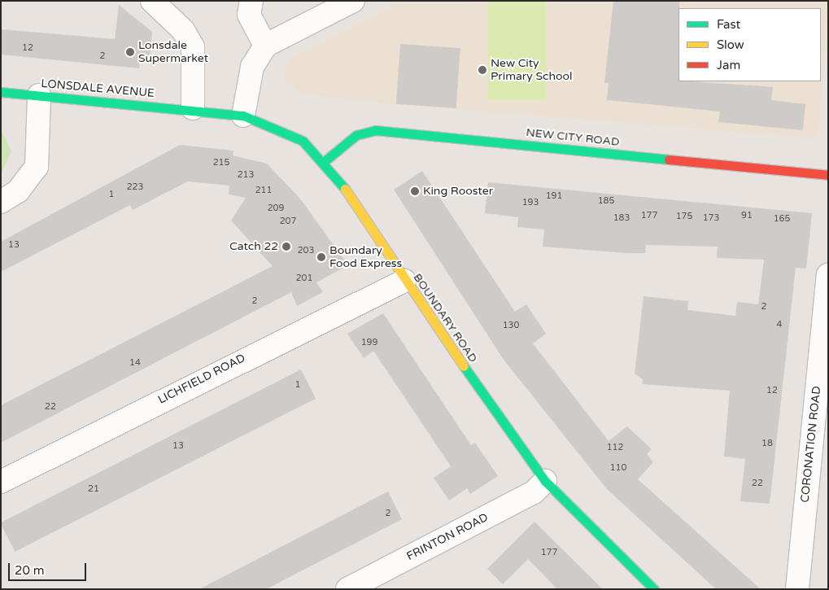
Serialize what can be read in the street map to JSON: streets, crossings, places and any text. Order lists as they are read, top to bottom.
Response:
{
  "streets": {
    "street": [
      "LONSDALE AVENUE",
      "NEW CITY ROAD",
      "BOUNDARY ROAD",
      "LICHFIELD ROAD",
      "CORONATION ROAD",
      "FRINTON ROAD"
    ]
  },
  "crossings": [
    ["LONSDALE AVENUE", "BOUNDARY ROAD"],
    ["NEW CITY ROAD", "BOUNDARY ROAD"],
    ["BOUNDARY ROAD", "LICHFIELD ROAD"],
    ["BOUNDARY ROAD", "FRINTON ROAD"]
  ],
  "places": [
    "Lonsdale Supermarket",
    "New City Primary School",
    "King Rooster",
    "Catch 22",
    "Boundary Food Express"
  ],
  "house_numbers": [
    "12",
    "2",
    "215",
    "213",
    "223",
    "211",
    "1",
    "191",
    "185",
    "193",
    "209",
    "177",
    "91",
    "175",
    "183",
    "173",
    "165",
    "207",
    "13",
    "203",
    "201",
    "2",
    "2",
    "4",
    "130",
    "199",
    "14",
    "1",
    "12",
    "22",
    "18",
    "13",
    "112",
    "110",
    "22",
    "21",
    "2",
    "177"
  ],
  "legend": ["Fast", "Slow", "Jam"],
  "scale_bar": "20 m"
}
